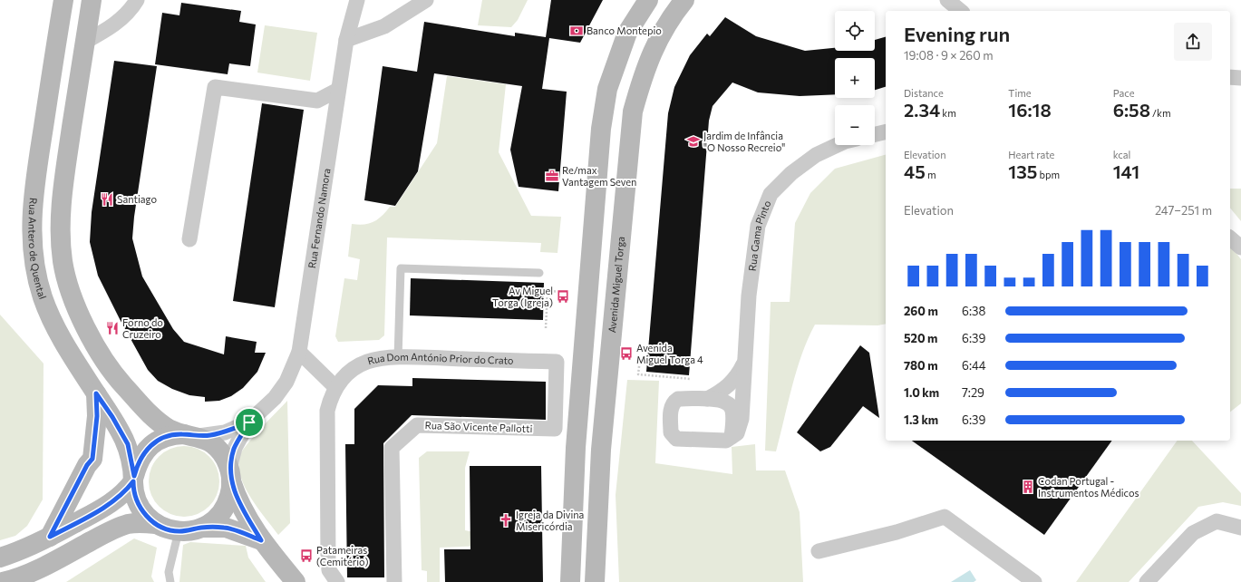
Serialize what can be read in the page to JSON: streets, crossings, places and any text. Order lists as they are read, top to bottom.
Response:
{
  "streets": {
    "main road": ["Rua Antero de Quental", "Avenida Miguel Torga"],
    "street": [
      "Rua Fernando Namora",
      "Rua Gama Pinto",
      "Rua Dom António Prior do Crato",
      "Rua São Vicente Pallotti"
    ]
  },
  "crossings": [
    ["Rua Dom António Prior do Crato", "Rua São Vicente Pallotti"]
  ],
  "places": {
    "bank": ["Banco Montepio"],
    "school or university": ["Jardim de Infância \"O Nosso Recreio\""],
    "office": ["Re/max Vantagem Seven"],
    "restaurant": ["Santiago", "Forno do Cruzeiro"],
    "bus stop": ["Av Miguel Torga (Igreja)", "Avenida Miguel Torga 4", "Patameiras (Cemitério)"],
    "building": ["Codan Portugal - Instrumentos Médicos"],
    "church": ["Igreja da Divina Misericórdia"]
  },
  "page": {
    "map_buttons": ["+", "−"],
    "heading": ["Evening run", "19:08 · 9 × 260 m"],
    "stats": [
      ["Distance", "2.34 km"],
      ["Time", "16:18"],
      ["Pace", "6:58 /km"],
      ["Elevation", "45 m"],
      ["Heart rate", "135 bpm"],
      ["kcal", "141"]
    ],
    "chart": ["Elevation", "247–251 m"],
    "list": [
      {
        "name": "260 m",
        "note": "6:38"
      },
      {
        "name": "520 m",
        "note": "6:39"
      },
      {
        "name": "780 m",
        "note": "6:44"
      },
      {
        "name": "1.0 km",
        "note": "7:29"
      },
      {
        "name": "1.3 km",
        "note": "6:39"
      }
    ]
  }
}
